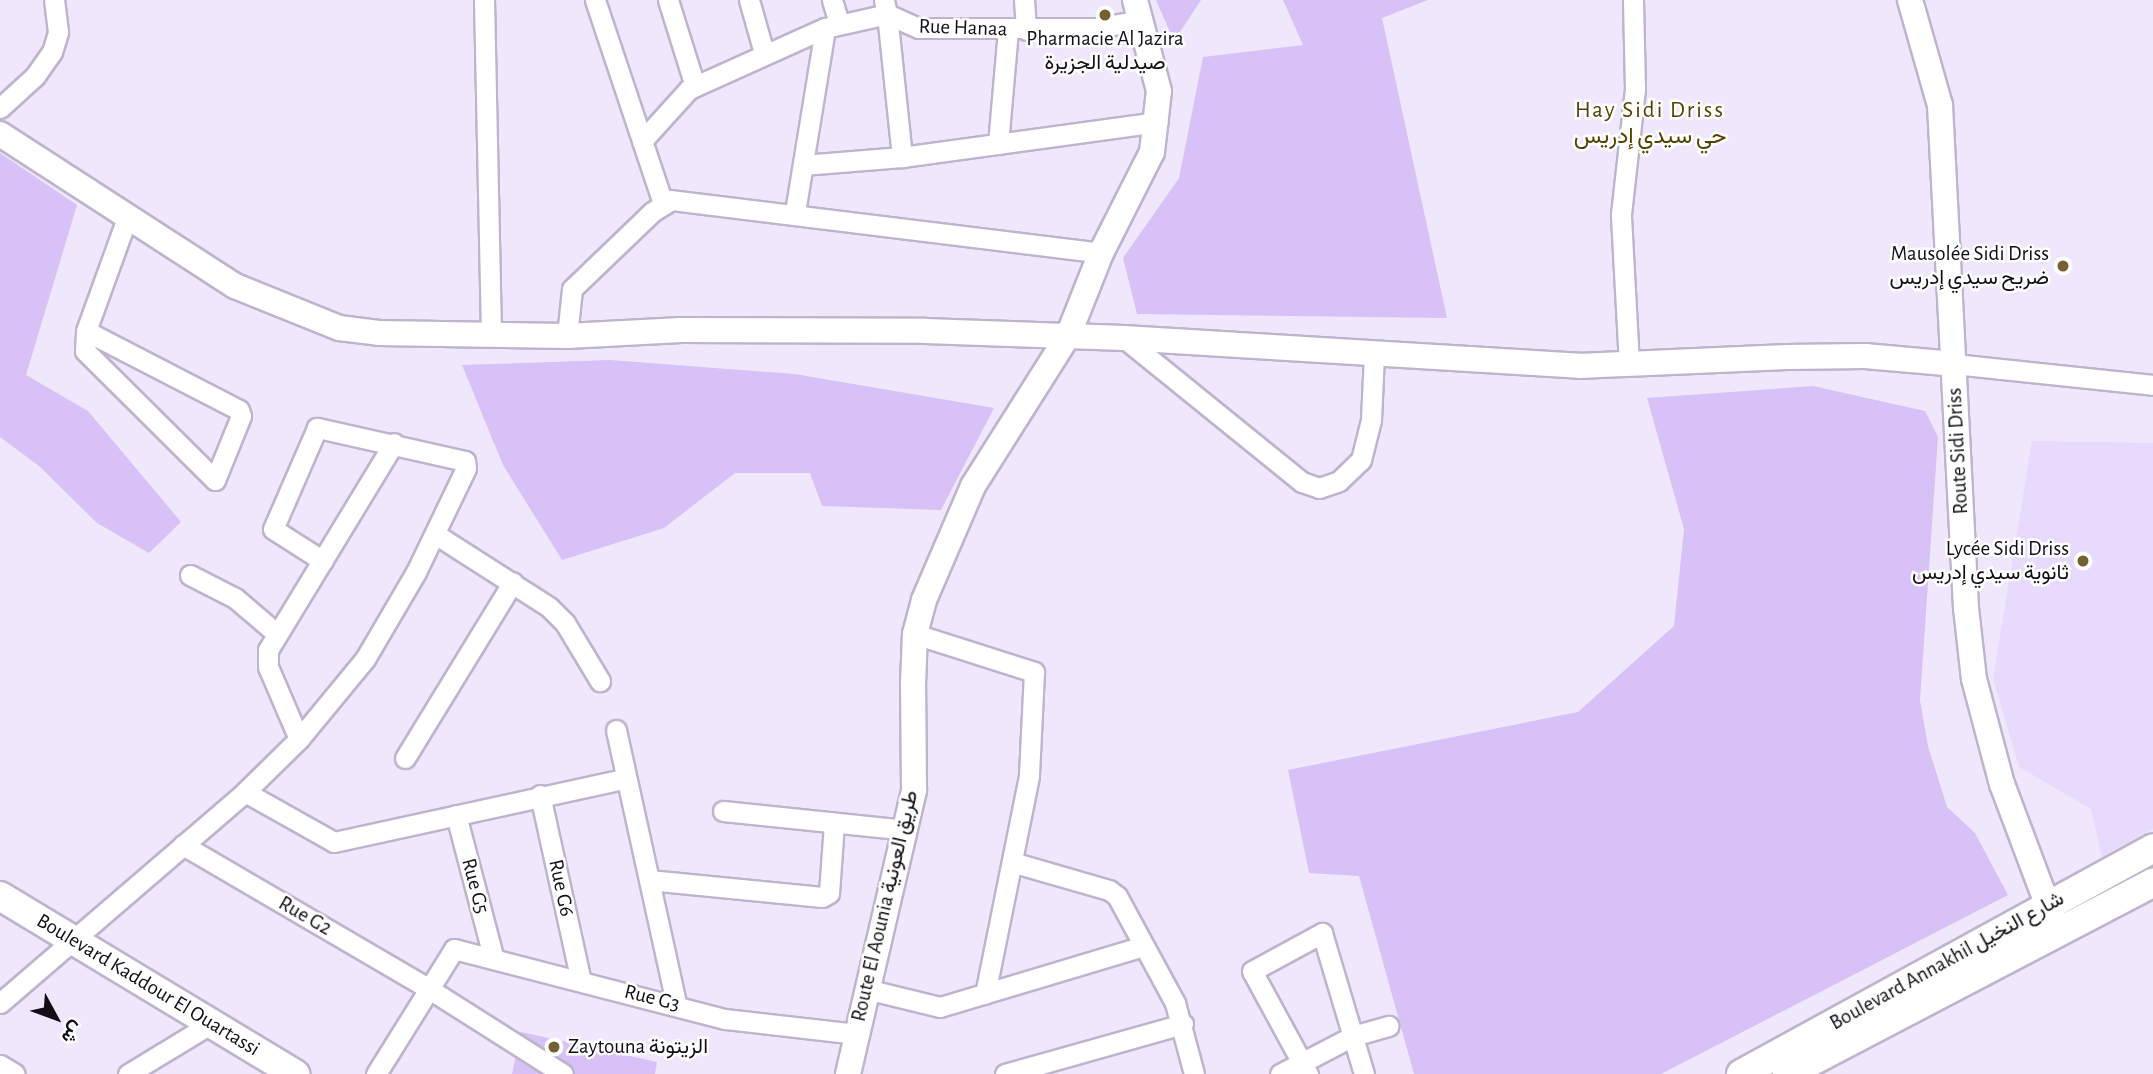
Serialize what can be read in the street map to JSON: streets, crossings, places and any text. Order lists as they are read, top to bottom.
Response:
{
  "streets": {
    "main road": ["Boulevard Annakhil شارع النخيل", "Boulevard Kaddour El Ouartassi"],
    "street": [
      "Rue Hanaa",
      "Route Sidi Driss",
      "Rue G5",
      "Rue G6",
      "Route El Aounia طريق العونية",
      "Rue G2",
      "Rue G3"
    ]
  },
  "crossings": [
    ["Rue Hanaa", "Route El Aounia طريق العونية"],
    ["Route Sidi Driss", "Boulevard Annakhil شارع النخيل"],
    ["Rue G5", "Rue G3"],
    ["Rue G6", "Rue G3"],
    ["Route El Aounia طريق العونية", "Rue G3"],
    ["Rue G2", "Rue G3"]
  ],
  "districts": ["Hay Sidi Driss حي سيدي إدريس"],
  "places": [
    "Pharmacie Al Jazira صيدلية الجزيرة",
    "Mausolée Sidi Driss ضريح سيدي إدريس",
    "Lycée Sidi Driss ثانوية سيدي إدريس",
    "Zaytouna الزيتونة"
  ],
  "north": "bottom right"
}
